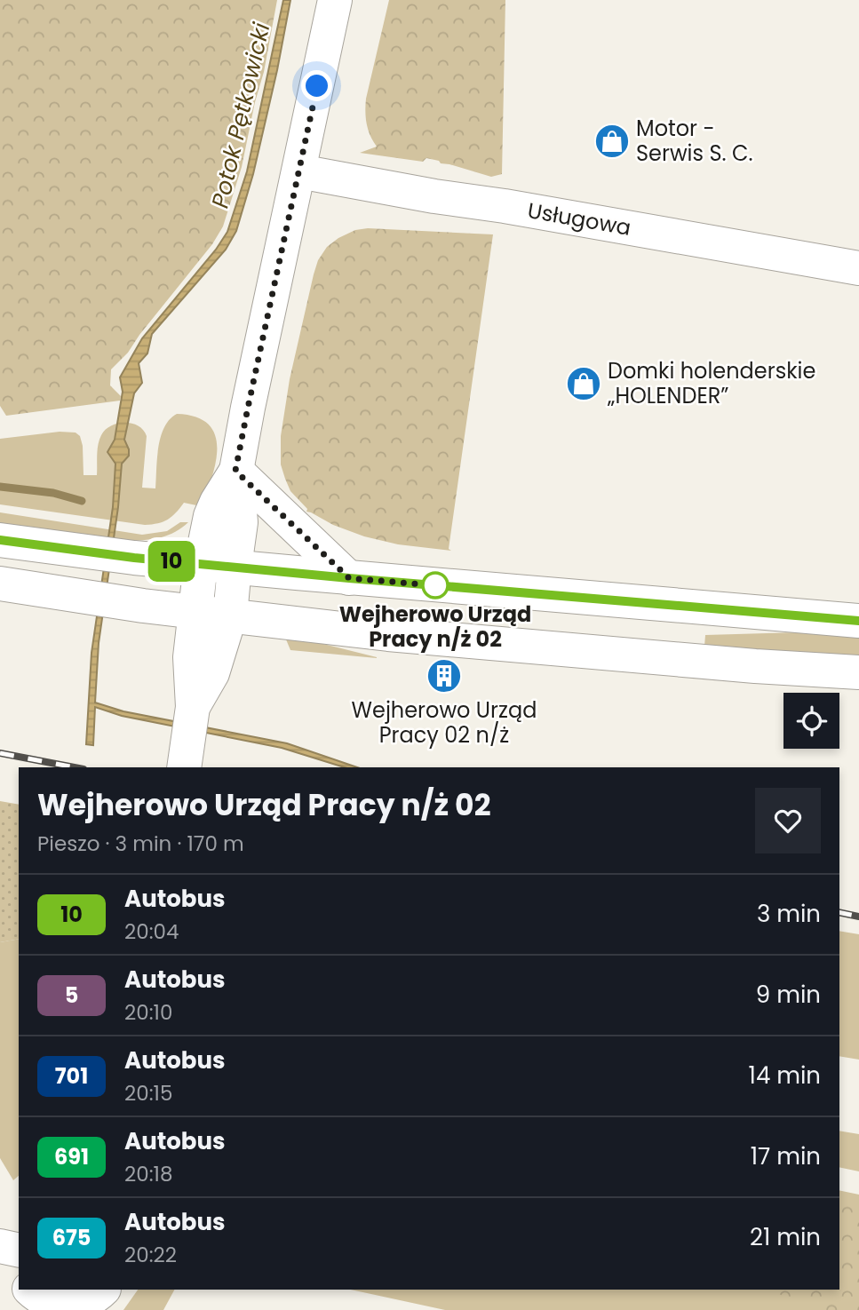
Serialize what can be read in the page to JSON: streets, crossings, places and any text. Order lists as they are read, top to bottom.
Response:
{
  "streets": {
    "main road": ["Usługowa"]
  },
  "water": ["Potok Pętkowicki"],
  "places": {
    "shop": ["Motor - Serwis S. C.", "Domki holenderskie „HOLENDER”"],
    "other": ["Wejherowo Urząd Pracy n/ż 02"],
    "building": ["Wejherowo Urząd Pracy 02 n/ż"]
  },
  "lines": ["bus line 10"],
  "page": {
    "on_map": "10",
    "heading": ["Wejherowo Urząd Pracy n/ż 02", "Pieszo · 3 min · 170 m"],
    "list": [
      {
        "mark": "10",
        "name": "Autobus",
        "note": "20:04",
        "value": "3 min"
      },
      {
        "mark": "5",
        "name": "Autobus",
        "note": "20:10",
        "value": "9 min"
      },
      {
        "mark": "701",
        "name": "Autobus",
        "note": "20:15",
        "value": "14 min"
      },
      {
        "mark": "691",
        "name": "Autobus",
        "note": "20:18",
        "value": "17 min"
      },
      {
        "mark": "675",
        "name": "Autobus",
        "note": "20:22",
        "value": "21 min"
      }
    ]
  }
}
